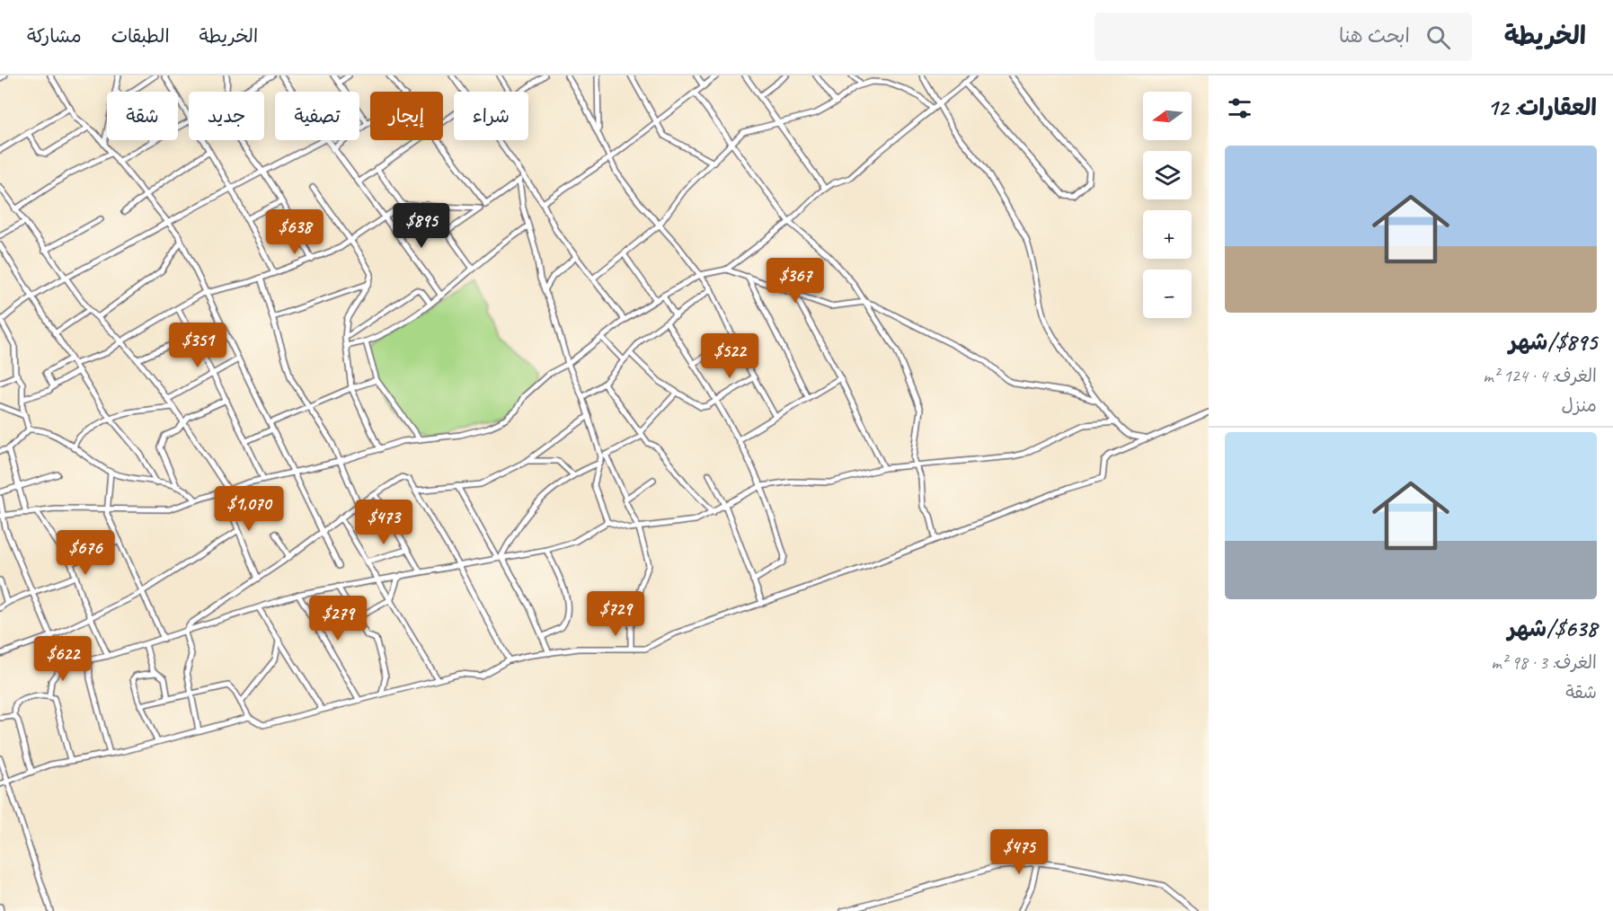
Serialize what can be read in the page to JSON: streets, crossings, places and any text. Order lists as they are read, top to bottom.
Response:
{
  "north": "left",
  "page": {
    "header": "الخريطة",
    "search": "ابحث هنا",
    "nav": ["الخريطة", "الطبقات", "مشاركة"],
    "heading": "العقارات: 12",
    "map_buttons": ["+", "−"],
    "chip": [
      "شراء",
      "إيجار",
      "تصفية",
      "جديد",
      "شقة"
    ],
    "list": [
      {
        "name": "$895/شهر",
        "note": "الغرف: 4 · 124 m² · منزل"
      },
      {
        "name": "$638/شهر",
        "note": "الغرف: 3 · 98 m² · شقة"
      }
    ],
    "price": [
      "$895",
      "$638",
      "$367",
      "$351",
      "$522",
      "$1,070",
      "$473",
      "$676",
      "$729",
      "$279",
      "$622",
      "$475"
    ]
  }
}
